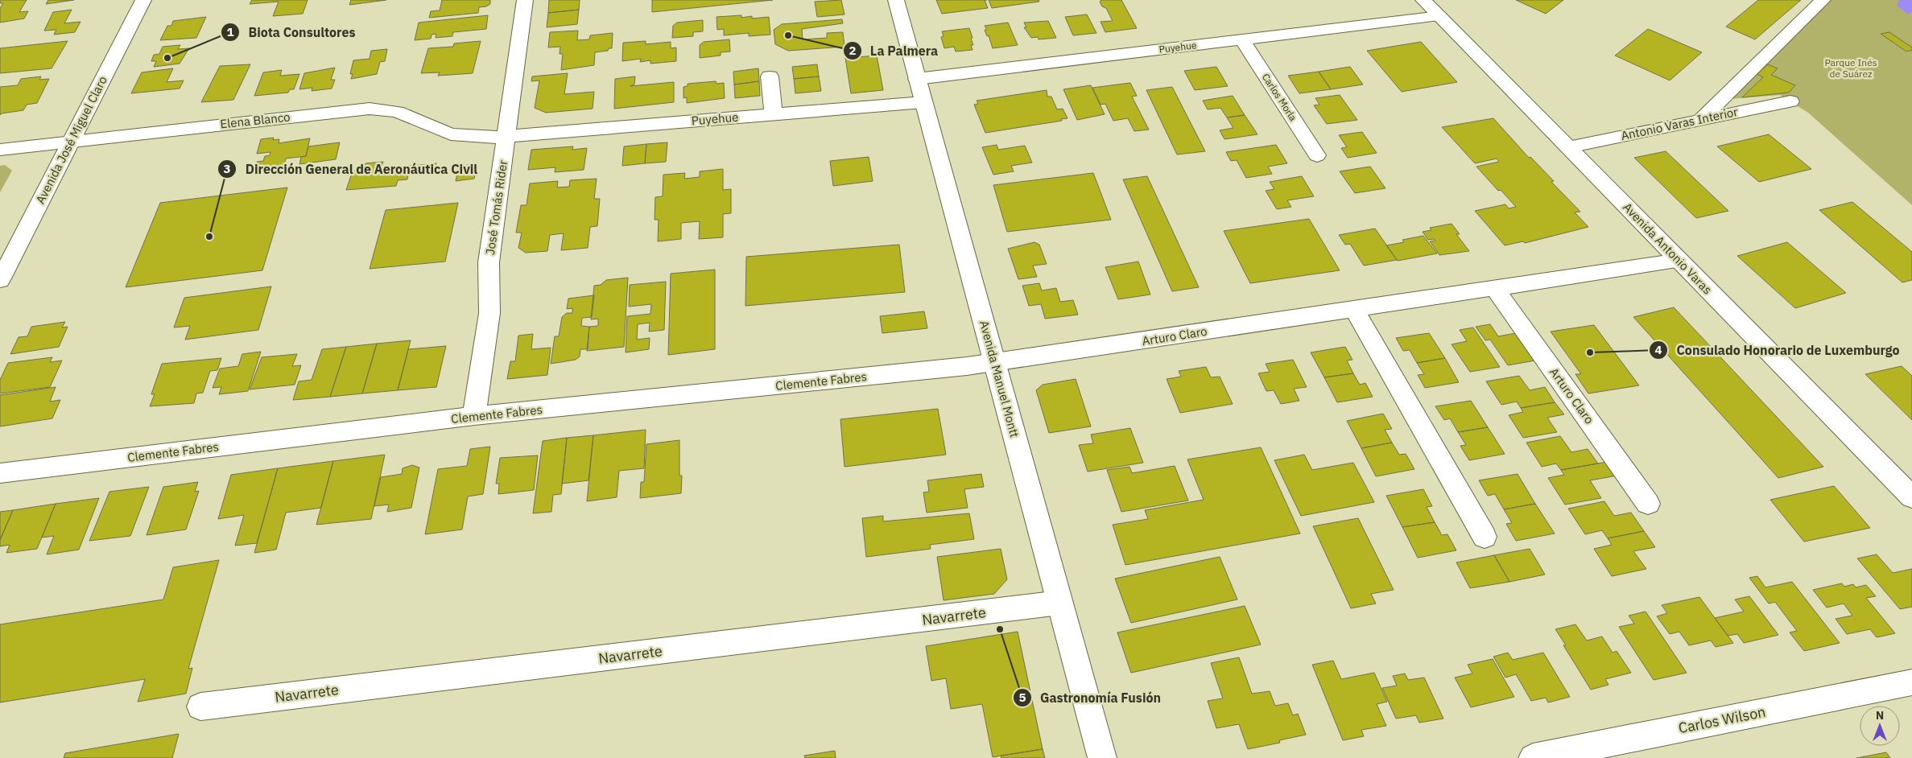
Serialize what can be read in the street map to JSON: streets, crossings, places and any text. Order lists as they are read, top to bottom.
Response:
{
  "streets": {
    "street": [
      "Puyehue",
      "Carlos Morla",
      "Elena Blanco",
      "Antonio Varas Interior",
      "Avenida José Miguel Claro",
      "José Tomás Rider",
      "Avenida Antonio Varas",
      "Arturo Claro",
      "Avenida Manuel Montt",
      "Clemente Fabres",
      "Navarrete",
      "Carlos Wilson"
    ]
  },
  "crossings": [
    ["Puyehue", "Carlos Morla"],
    ["Puyehue", "Elena Blanco"],
    ["Puyehue", "José Tomás Rider"],
    ["Puyehue", "Avenida Antonio Varas"],
    ["Puyehue", "Avenida Manuel Montt"],
    ["Elena Blanco", "Avenida José Miguel Claro"],
    ["Elena Blanco", "José Tomás Rider"],
    ["Antonio Varas Interior", "Avenida Antonio Varas"],
    ["José Tomás Rider", "Clemente Fabres"],
    ["Avenida Antonio Varas", "Arturo Claro"],
    ["Arturo Claro", "Avenida Manuel Montt"],
    ["Arturo Claro", "Clemente Fabres"],
    ["Avenida Manuel Montt", "Clemente Fabres"],
    ["Avenida Manuel Montt", "Navarrete"]
  ],
  "parks": ["Parque Inés de Suárez"],
  "places": [
    "La Palmera",
    "Biota Consultores",
    "Dirección General de Aeronáutica Civil",
    "Consulado Honorario de Luxemburgo",
    "Gastronomía Fusión"
  ],
  "north": "top"
}
